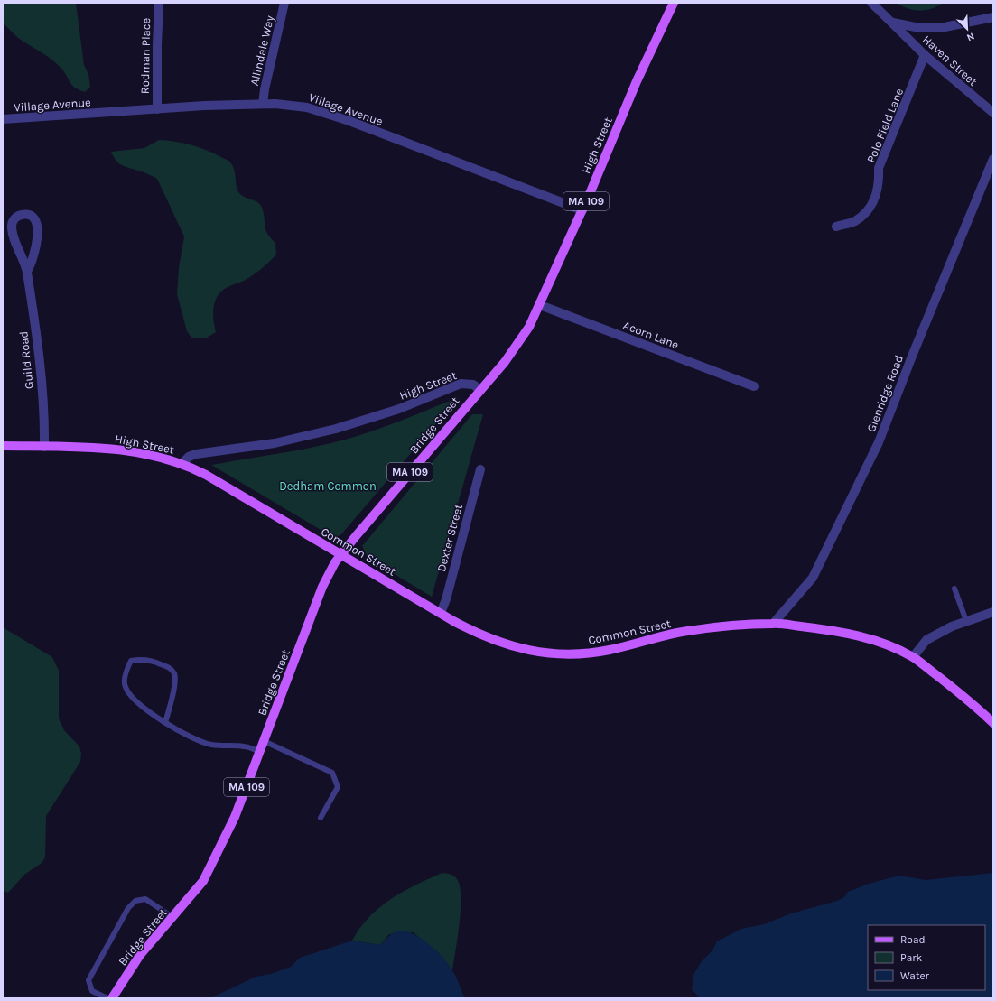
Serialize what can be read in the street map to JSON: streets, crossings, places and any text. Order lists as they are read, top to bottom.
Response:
{
  "streets": {
    "main road": [
      "High Street",
      "MA 109",
      "Bridge Street",
      "Common Street"
    ],
    "street": [
      "Allindale Way",
      "Rodman Place",
      "Haven Street",
      "Village Avenue",
      "Polo Field Lane",
      "Acorn Lane",
      "Guild Road",
      "Glenridge Road",
      "Dexter Street"
    ]
  },
  "crossings": [
    ["Allindale Way", "Village Avenue"],
    ["Rodman Place", "Village Avenue"],
    ["Haven Street", "Polo Field Lane"],
    ["Village Avenue", "High Street"],
    ["High Street", "Acorn Lane"],
    ["High Street", "Guild Road"],
    ["High Street", "Bridge Street"],
    ["High Street", "Common Street"],
    ["Glenridge Road", "Common Street"],
    ["Bridge Street", "Common Street"],
    ["Dexter Street", "Common Street"]
  ],
  "parks": ["Dedham Common"],
  "legend": ["Road", "Park", "Water"],
  "north": "bottom right"
}
